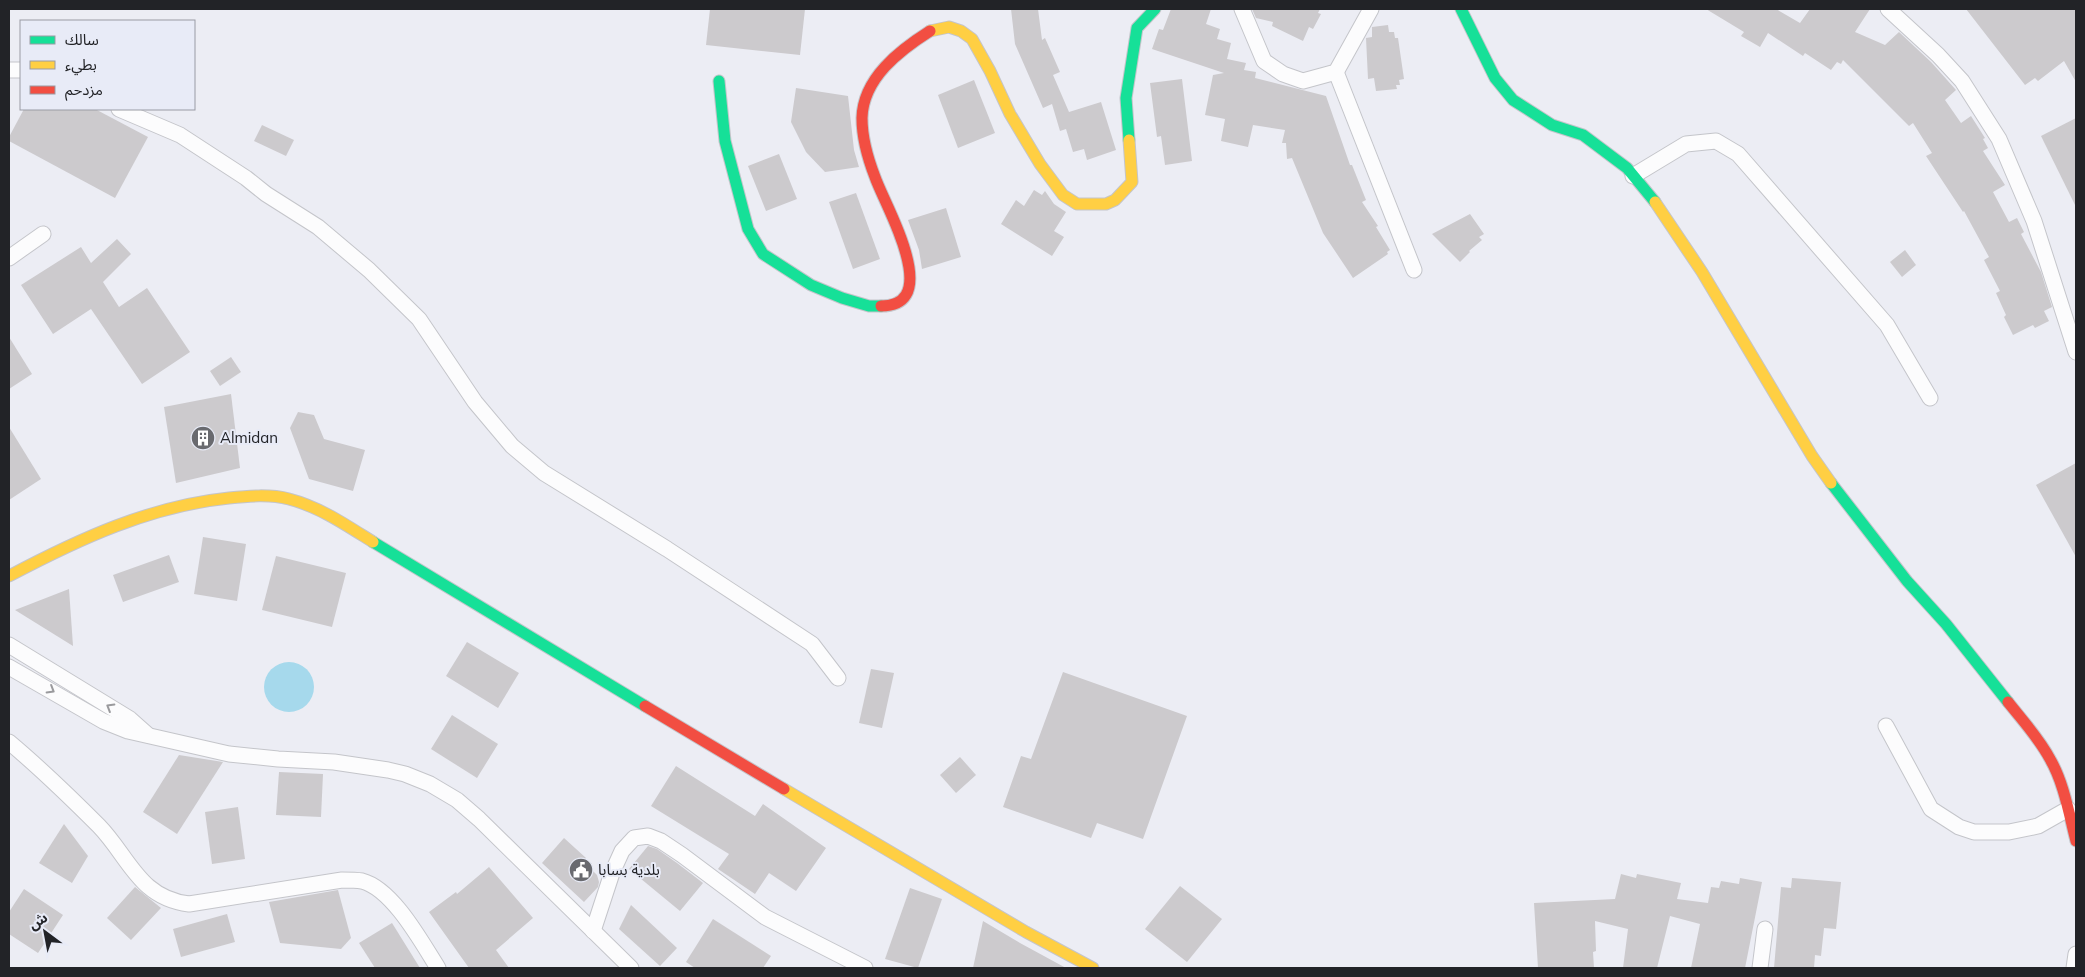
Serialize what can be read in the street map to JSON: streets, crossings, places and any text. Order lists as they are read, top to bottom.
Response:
{
  "places": {
    "building": ["Almidan"],
    "public building": ["بلدية بسابا"]
  },
  "legend": ["سالك", "بطيء", "مزدحم"],
  "north": "top left"
}
